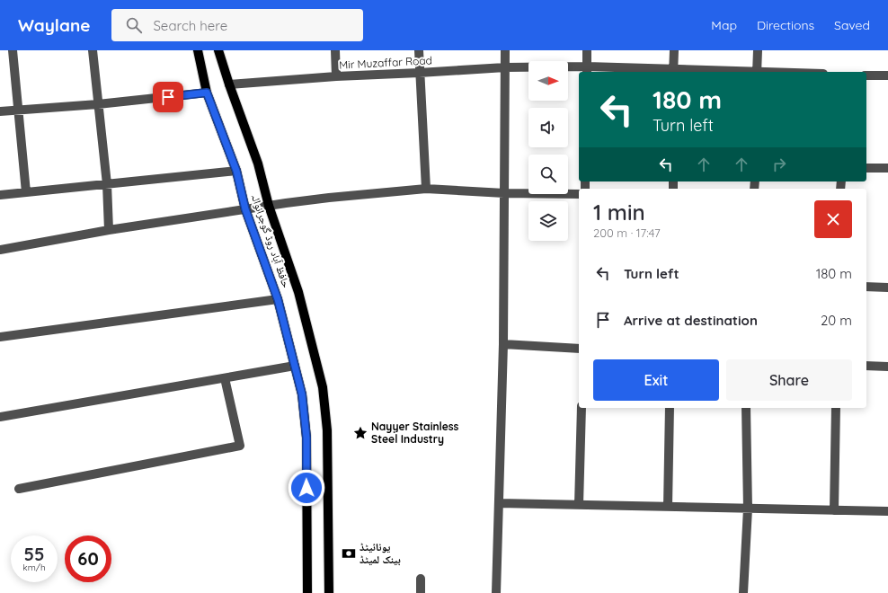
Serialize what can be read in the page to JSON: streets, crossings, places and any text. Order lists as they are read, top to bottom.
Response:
{
  "streets": {
    "main road": ["حافظ آباد روڈ گوجرانوالہ"],
    "street": ["Mir Muzaffar Road"]
  },
  "crossings": [
    ["Mir Muzaffar Road", "حافظ آباد روڈ گوجرانوالہ"]
  ],
  "places": {
    "place": ["Nayyer Stainless Steel Industry"],
    "bank": ["یونائیٹڈ بینک لمیٹڈ"]
  },
  "north": "right",
  "page": {
    "header": "Waylane",
    "search": "Search here",
    "nav": ["Map", "Directions", "Saved"],
    "turn": ["180 m", "Turn left"],
    "heading": ["1 min", "200 m · 17:47"],
    "list": [
      {
        "name": "Turn left",
        "value": "180 m"
      },
      {
        "name": "Arrive at destination",
        "value": "20 m"
      }
    ],
    "buttons": ["Exit", "Share"],
    "speed": "55 km/h",
    "limit": "60"
  }
}
